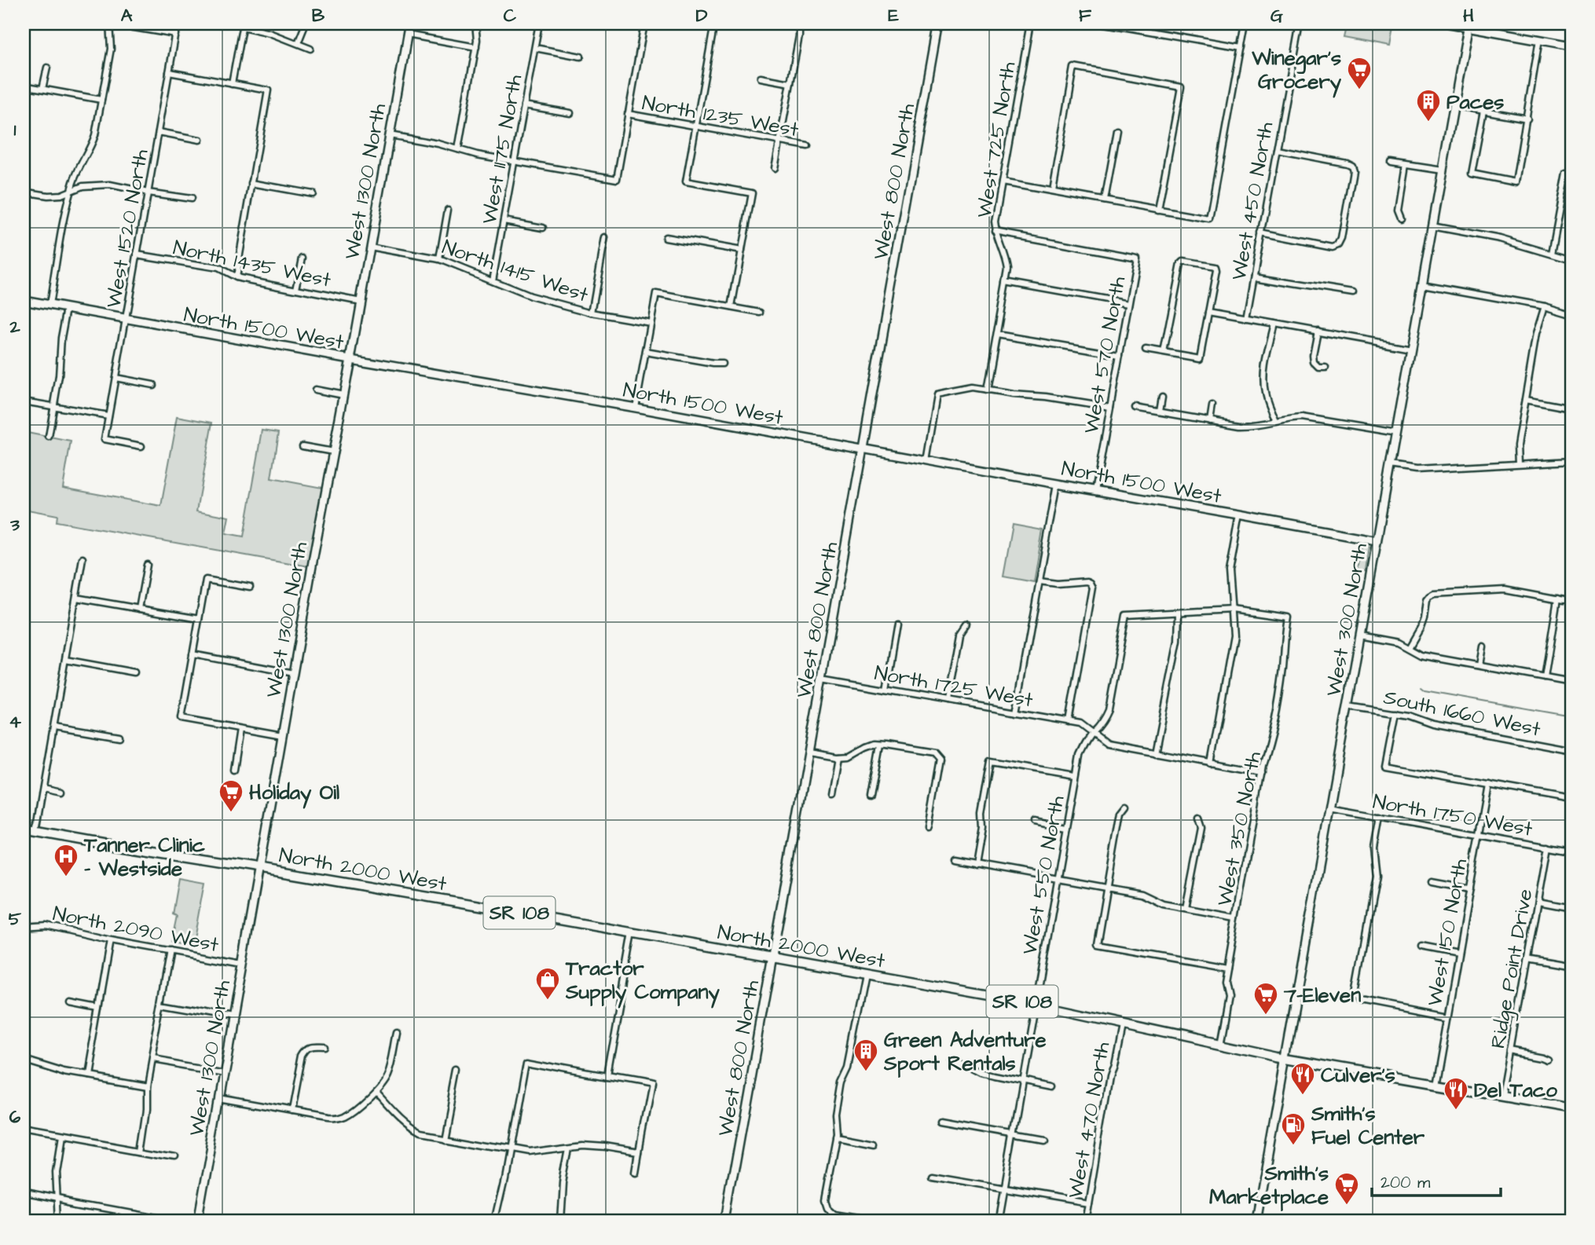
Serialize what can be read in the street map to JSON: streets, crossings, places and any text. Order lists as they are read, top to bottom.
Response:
{
  "streets": {
    "main road": ["North 2000 West", "SR 108"],
    "street": [
      "North 1235 West",
      "West 725 North",
      "West 1175 North",
      "West 1300 North",
      "West 800 North",
      "West 450 North",
      "West 1520 North",
      "North 1435 West",
      "North 1415 West",
      "North 1500 West",
      "West 570 North",
      "West 300 North",
      "North 1725 West",
      "South 1660 West",
      "North 1750 West",
      "West 350 North",
      "West 550 North",
      "North 2090 West",
      "West 150 North",
      "Ridge Point Drive",
      "West 470 North"
    ]
  },
  "crossings": [
    ["West 725 North", "West 570 North"],
    ["West 1175 North", "North 1415 West"],
    ["West 1300 North", "North 1435 West"],
    ["West 1300 North", "North 1415 West"],
    ["West 1300 North", "North 1500 West"],
    ["West 1300 North", "North 2000 West"],
    ["West 1300 North", "North 2090 West"],
    ["West 800 North", "North 1500 West"],
    ["West 800 North", "North 1725 West"],
    ["West 800 North", "North 2000 West"],
    ["West 1520 North", "North 1435 West"],
    ["West 1520 North", "North 1500 West"],
    ["North 1500 West", "West 570 North"],
    ["North 1500 West", "West 300 North"],
    ["West 300 North", "South 1660 West"],
    ["West 300 North", "North 1750 West"],
    ["West 300 North", "North 2000 West"],
    ["North 1725 West", "West 550 North"],
    ["North 1750 West", "West 150 North"],
    ["North 1750 West", "Ridge Point Drive"],
    ["West 350 North", "North 2000 West"],
    ["North 2000 West", "West 550 North"],
    ["North 2000 West", "West 150 North"],
    ["North 2000 West", "Ridge Point Drive"],
    ["North 2000 West", "West 470 North"]
  ],
  "places": {
    "supermarket": [
      "Winegar's Grocery",
      "Holiday Oil",
      "7-Eleven",
      "Smith's Marketplace"
    ],
    "building": ["Paces", "Green Adventure Sport Rentals"],
    "hospital": ["Tanner Clinic - Westside"],
    "shop": ["Tractor Supply Company"],
    "restaurant": ["Culver's", "Del Taco"],
    "fuel station": ["Smith's Fuel Center"]
  },
  "scale_bar": "200 m",
  "grid": {
    "columns": [
      "A",
      "B",
      "C",
      "D",
      "E",
      "F",
      "G",
      "H"
    ],
    "rows": [
      "1",
      "2",
      "3",
      "4",
      "5",
      "6"
    ]
  }
}
